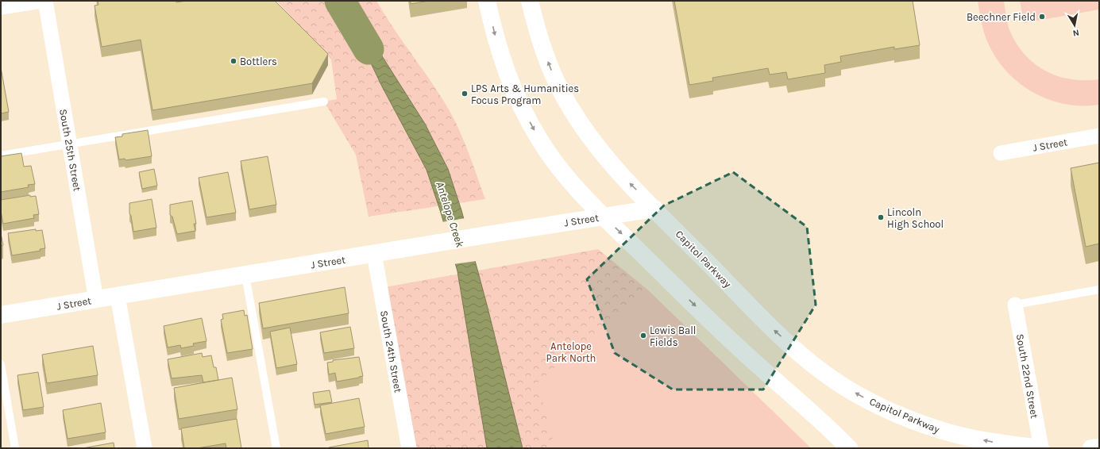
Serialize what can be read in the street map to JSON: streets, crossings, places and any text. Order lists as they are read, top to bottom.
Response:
{
  "streets": {
    "main road": ["J Street", "Capitol Parkway"],
    "street": ["South 25th Street", "South 24th Street", "South 22nd Street"]
  },
  "crossings": [
    ["J Street", "South 25th Street"],
    ["J Street", "Capitol Parkway"],
    ["J Street", "South 24th Street"],
    ["Capitol Parkway", "South 22nd Street"]
  ],
  "water": ["Antelope Creek"],
  "parks": ["Antelope Park North"],
  "places": [
    "Beechner Field",
    "Bottlers",
    "LPS Arts & Humanities Focus Program",
    "Lincoln High School",
    "Lewis Ball Fields"
  ],
  "north": "bottom"
}
